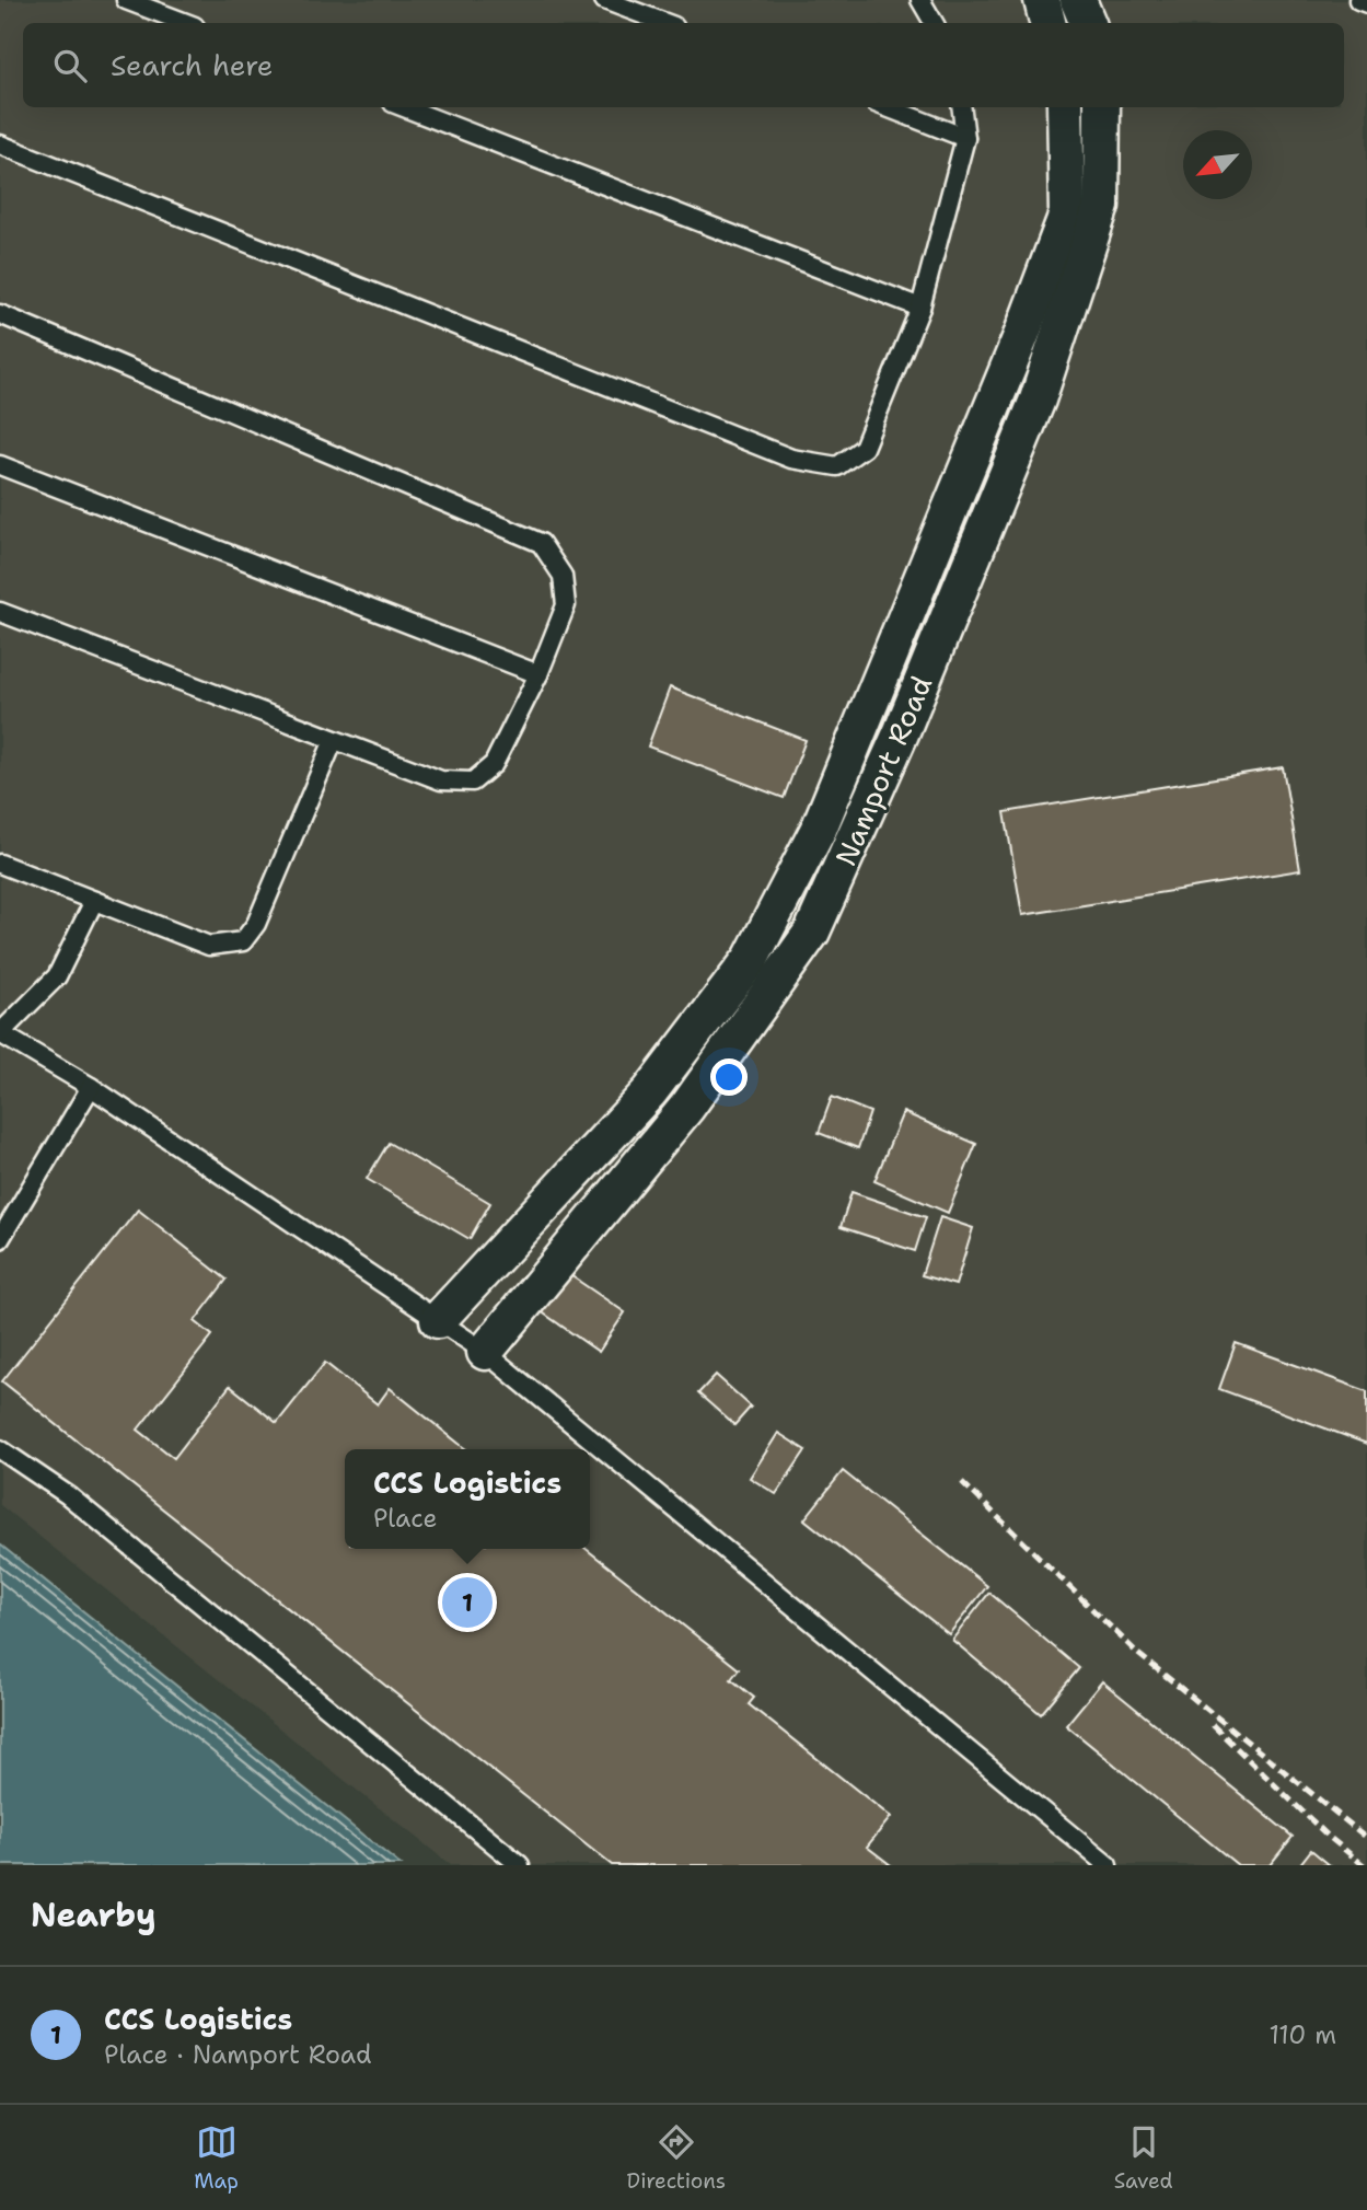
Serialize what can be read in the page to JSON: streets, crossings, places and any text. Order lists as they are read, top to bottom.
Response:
{
  "streets": {
    "street": ["Namport Road"]
  },
  "north": "bottom left",
  "page": {
    "search": "Search here",
    "popup": ["CCS Logistics", "Place"],
    "pins": "1",
    "heading": "Nearby",
    "list": [
      {
        "mark": "1",
        "name": "CCS Logistics",
        "note": "Place · Namport Road",
        "value": "110 m"
      }
    ],
    "nav": ["Map", "Directions", "Saved"]
  }
}
